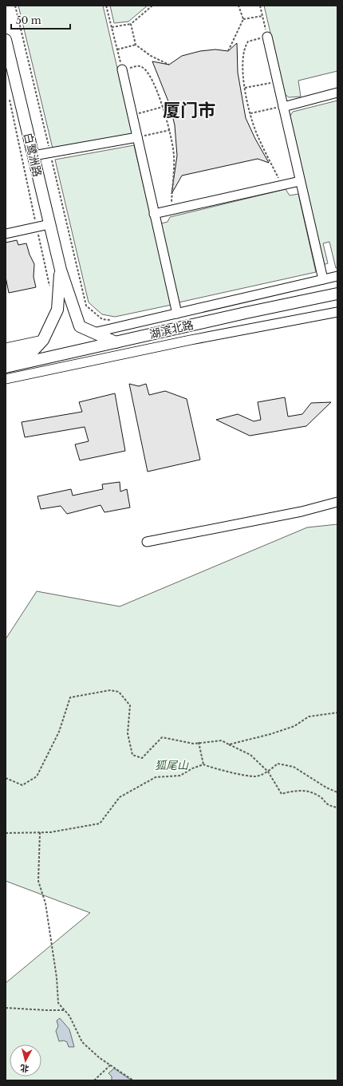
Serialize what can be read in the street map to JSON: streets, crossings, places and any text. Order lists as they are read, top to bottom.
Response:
{
  "streets": {
    "main road": ["白鹭洲路", "湖滨北路"]
  },
  "crossings": [
    ["白鹭洲路", "湖滨北路"]
  ],
  "districts": ["厦门市"],
  "parks": ["狐尾山"],
  "scale_bar": "50 m",
  "north": "bottom"
}
